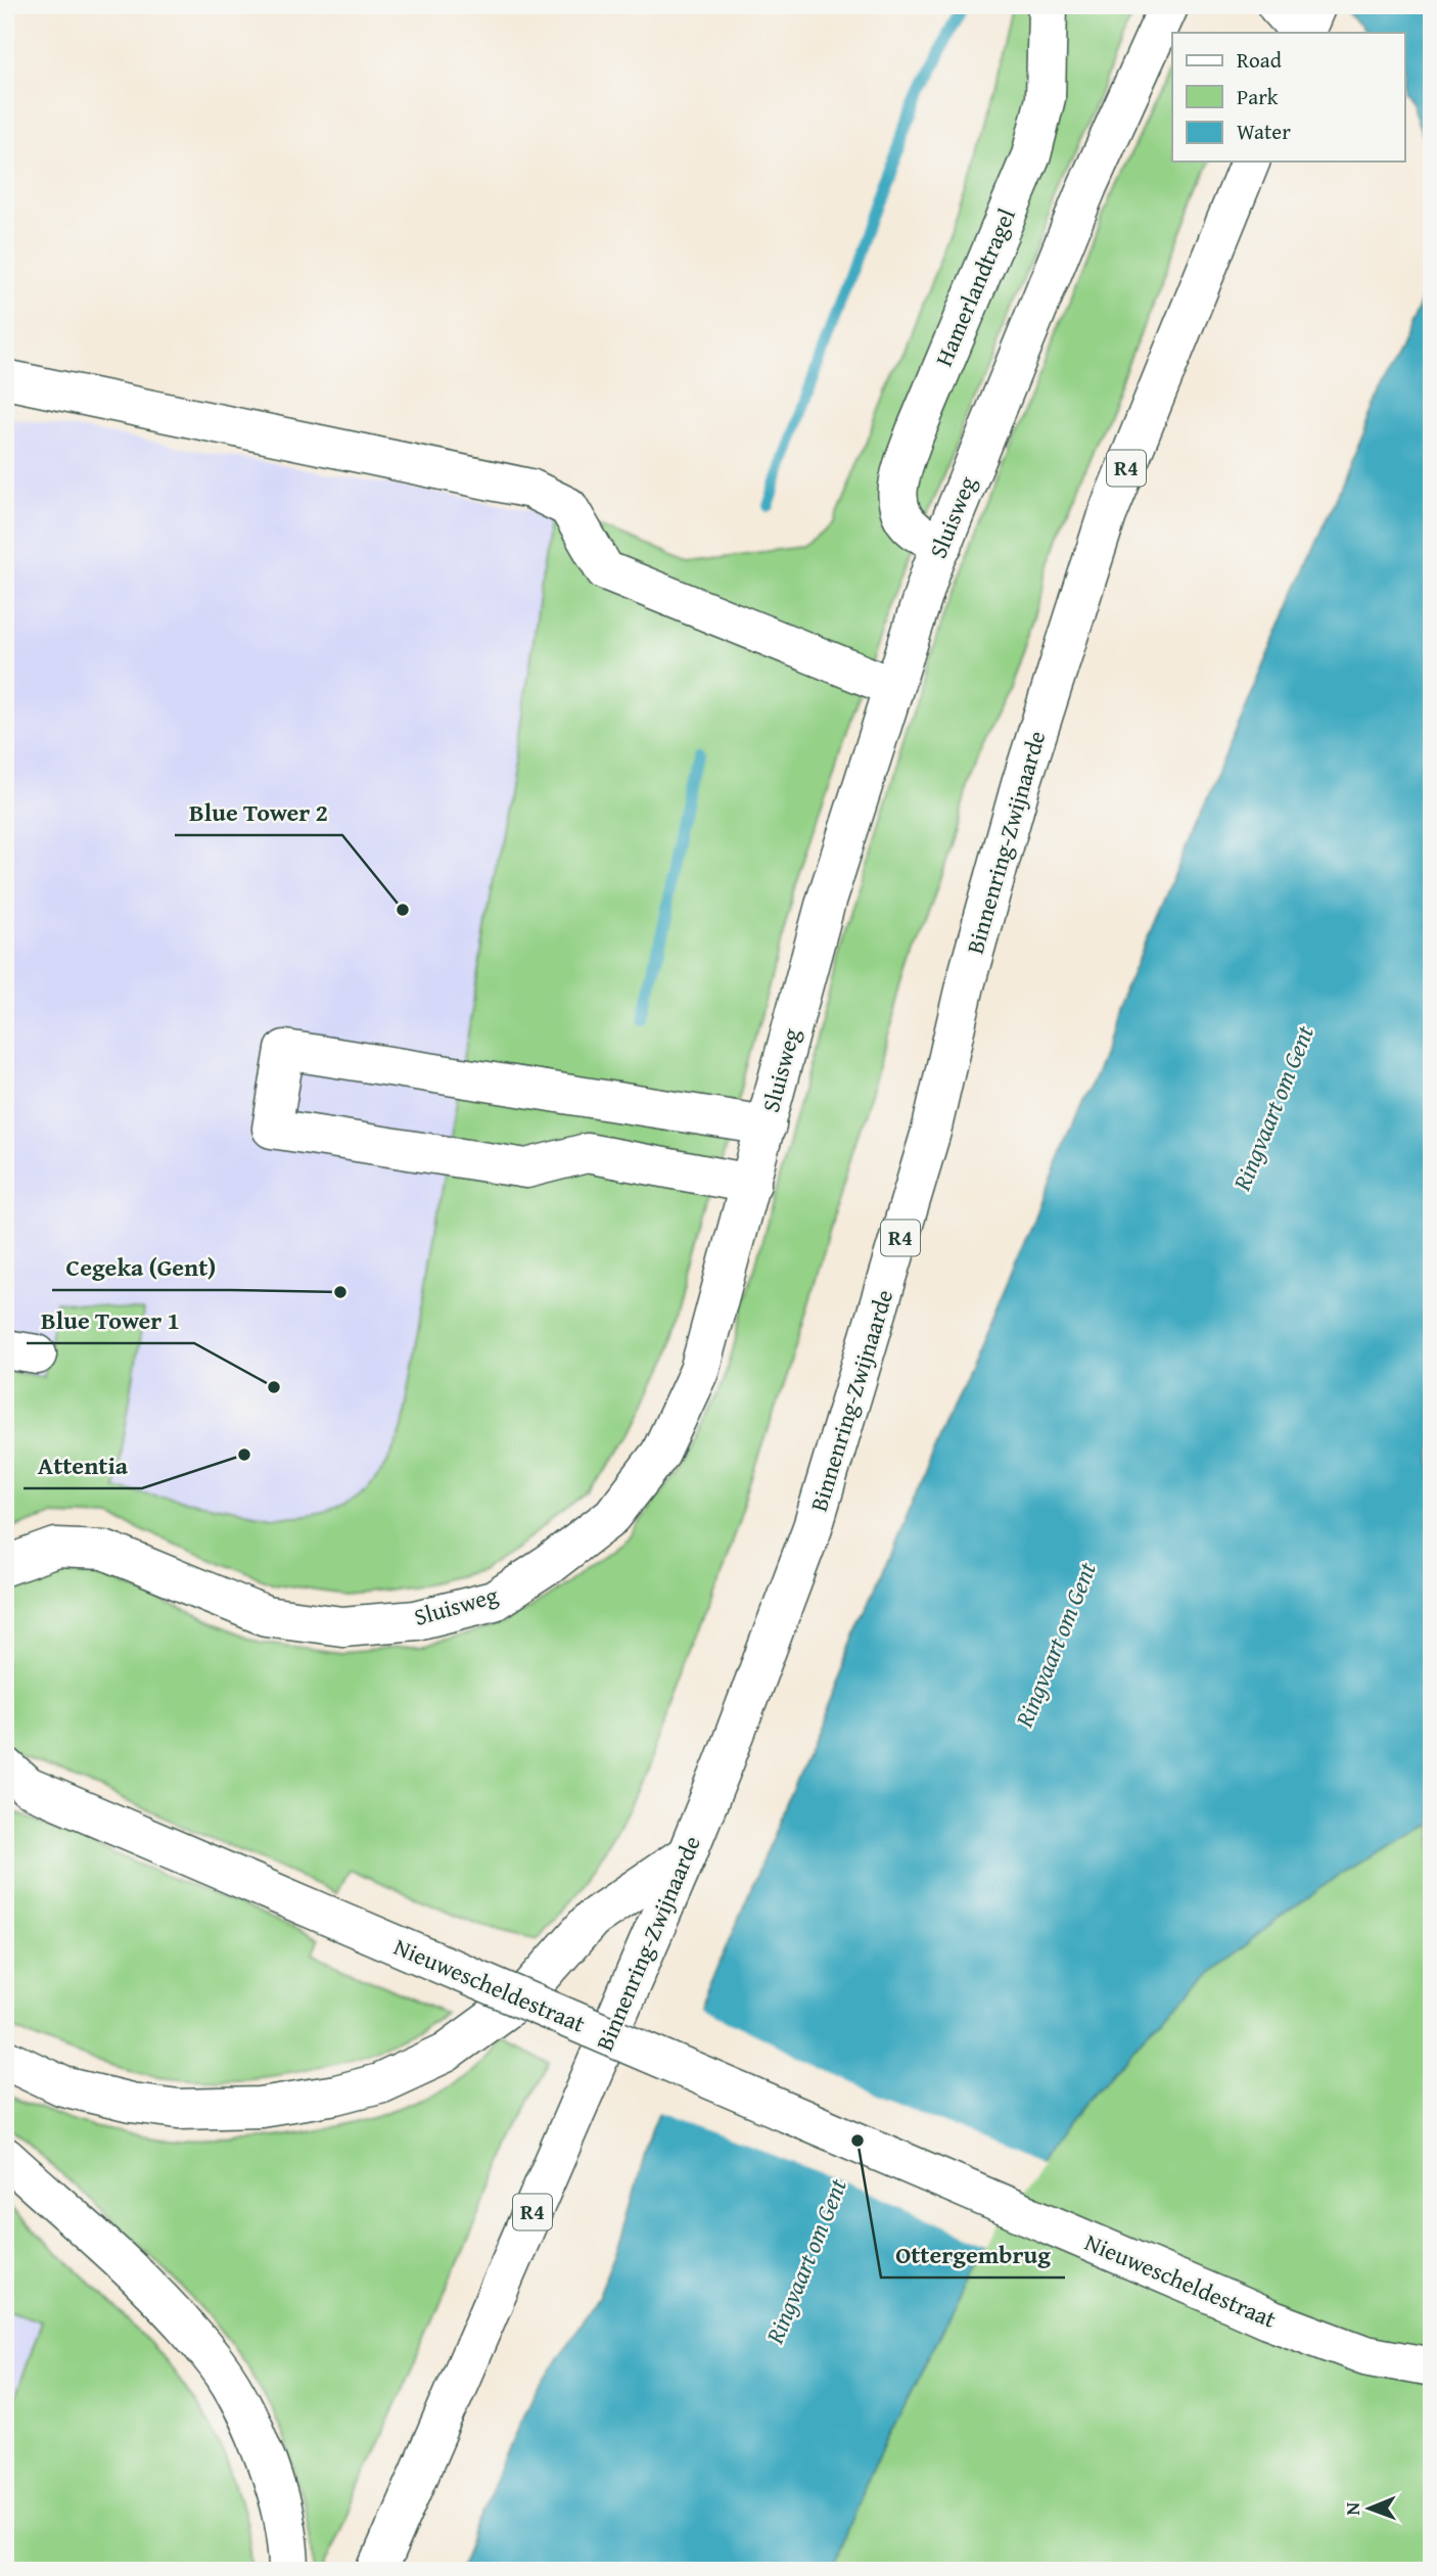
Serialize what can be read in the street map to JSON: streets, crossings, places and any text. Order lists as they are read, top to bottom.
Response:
{
  "streets": {
    "main road": [
      "Hamerlandtragel",
      "R4",
      "Sluisweg",
      "Binnenring-Zwijnaarde",
      "Nieuwescheldestraat"
    ]
  },
  "crossings": [
    ["Hamerlandtragel", "Sluisweg"]
  ],
  "water": ["Ringvaart om Gent"],
  "places": [
    "Blue Tower 2",
    "Cegeka (Gent)",
    "Blue Tower 1",
    "Attentia",
    "Ottergembrug"
  ],
  "legend": ["Road", "Park", "Water"],
  "north": "left"
}
